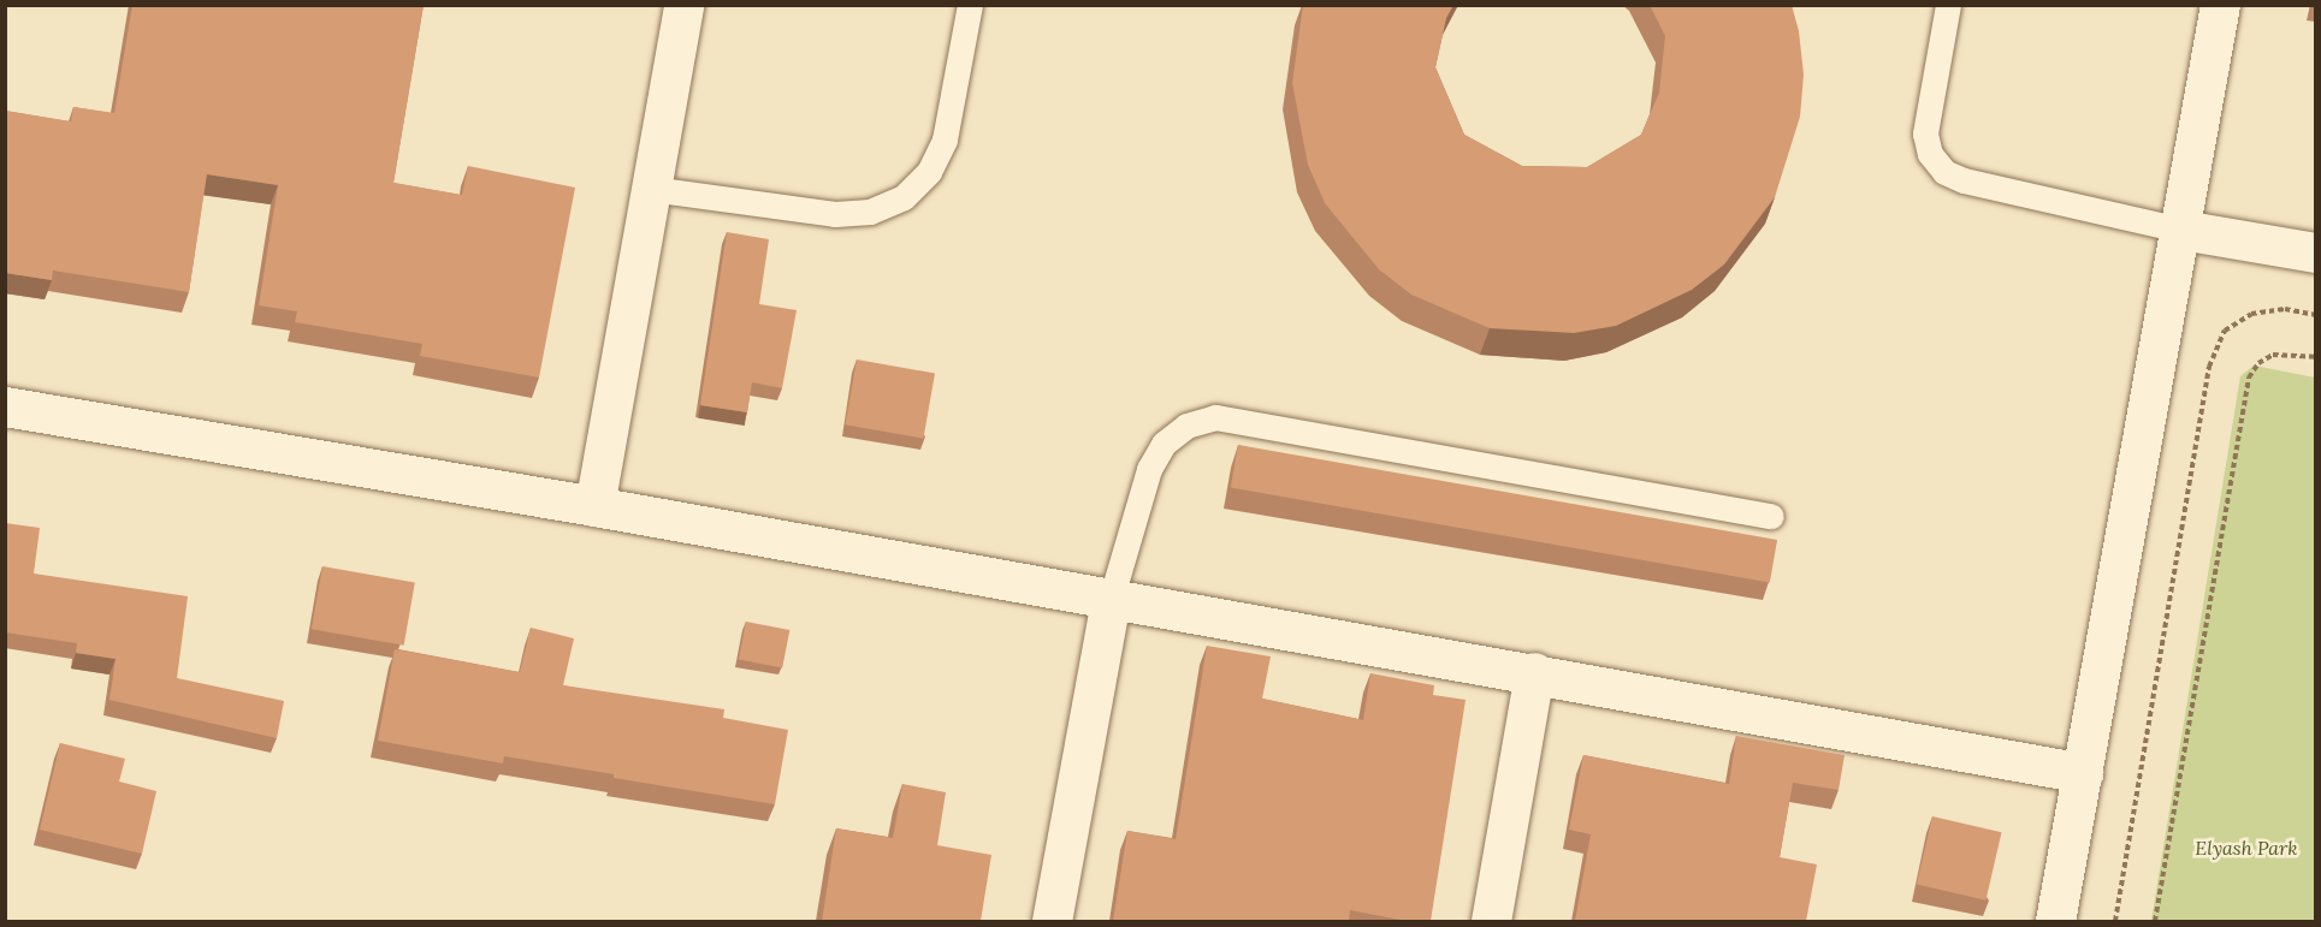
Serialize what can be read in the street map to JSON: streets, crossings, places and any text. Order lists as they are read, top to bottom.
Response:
{
  "parks": ["Elyash Park"]
}
